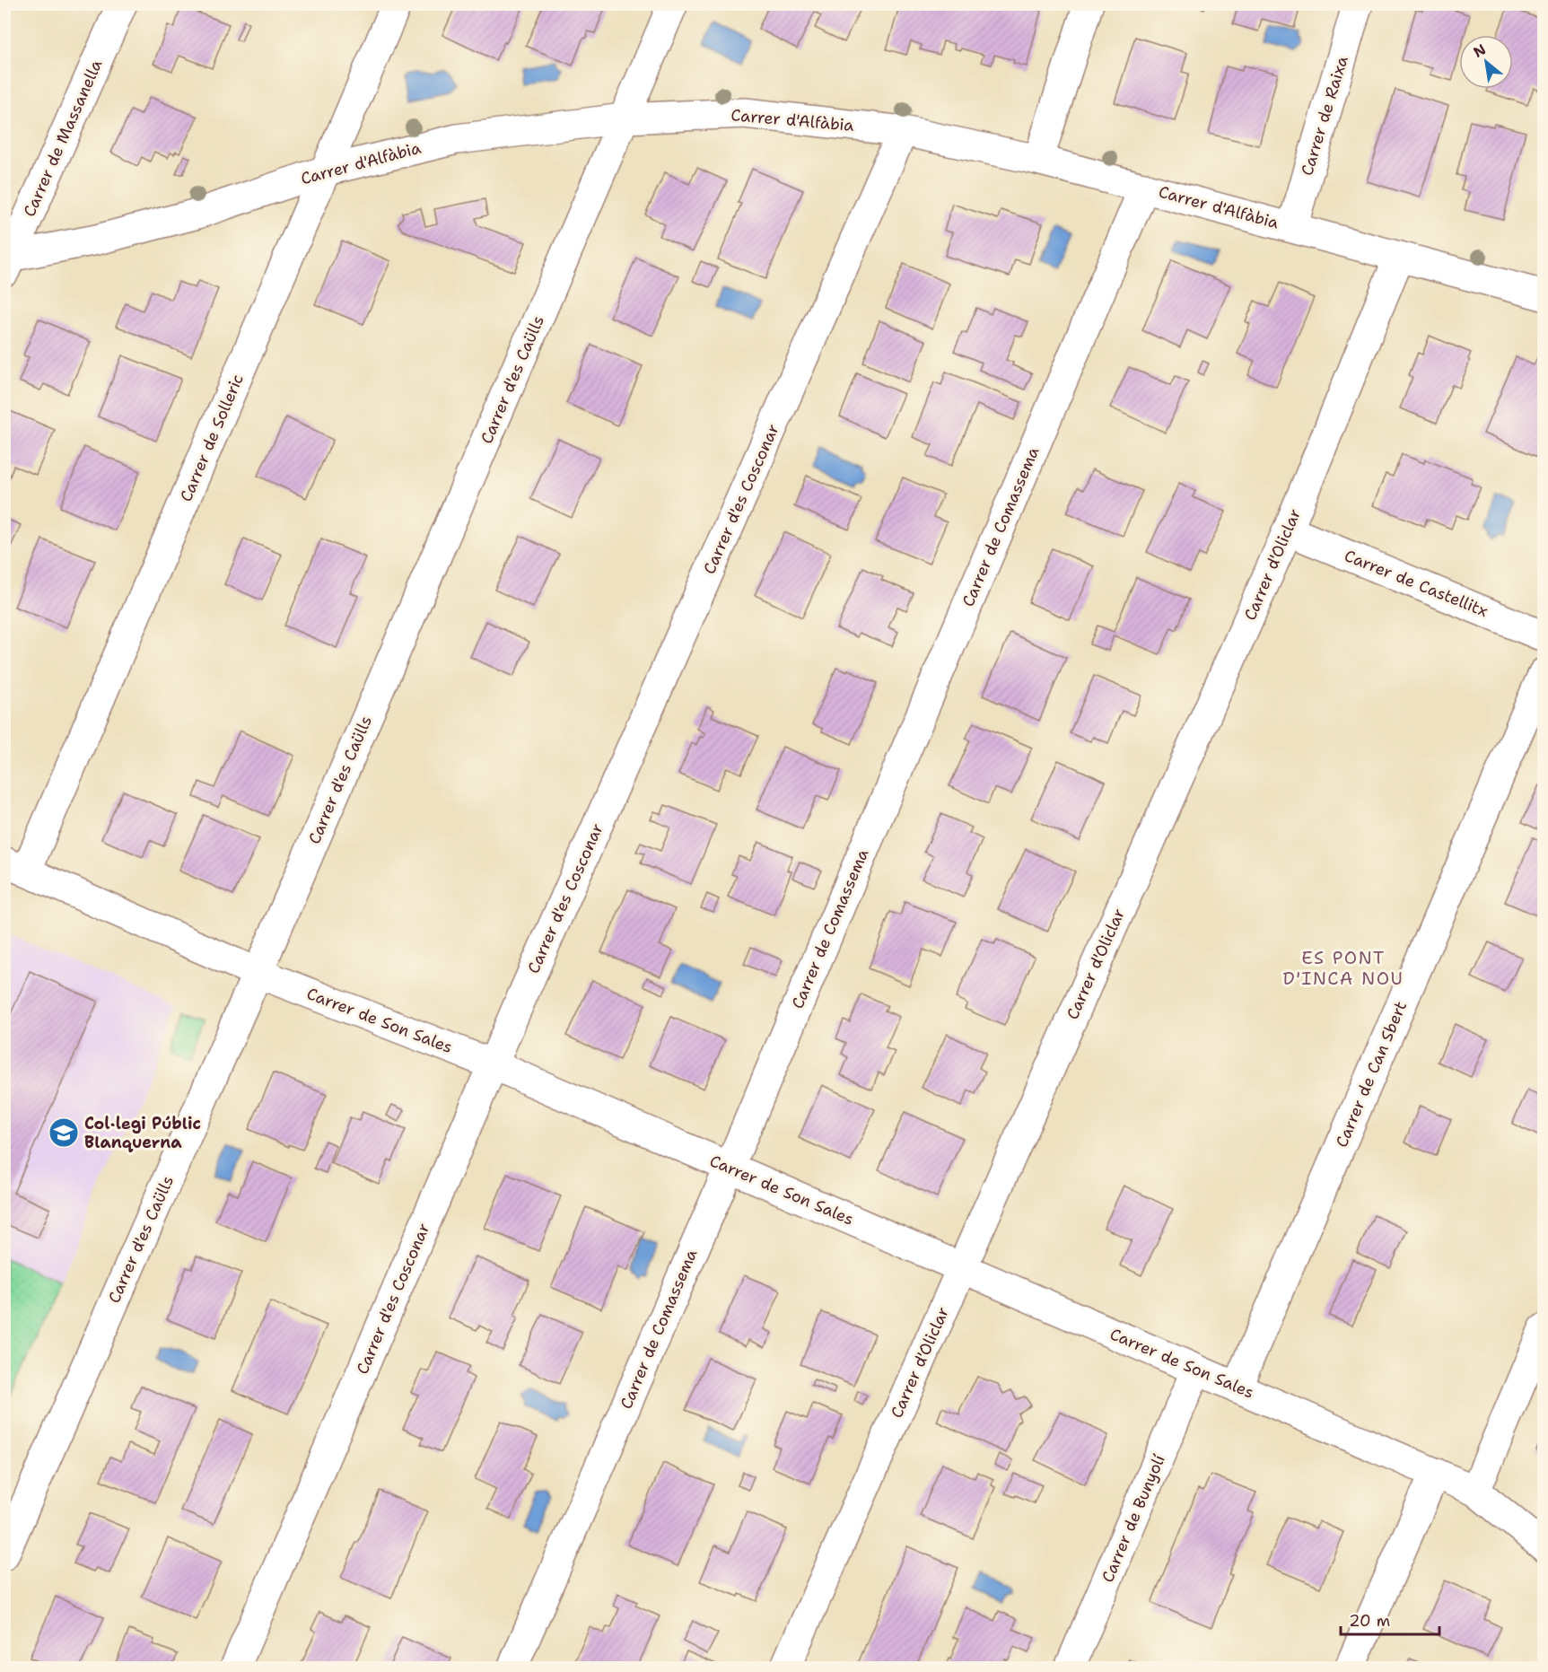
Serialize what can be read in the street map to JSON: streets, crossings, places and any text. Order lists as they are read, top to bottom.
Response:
{
  "streets": {
    "street": [
      "Carrer de Raixa",
      "Carrer d'Alfàbia",
      "Carrer de Massanella",
      "Carrer d'es Caülls",
      "Carrer de Solleric",
      "Carrer d'es Cosconar",
      "Carrer de Comassema",
      "Carrer d'Oliclar",
      "Carrer de Castellitx",
      "Carrer de Son Sales",
      "Carrer de Can Sbert",
      "Carrer de Bunyolí"
    ]
  },
  "crossings": [
    ["Carrer de Raixa", "Carrer d'Alfàbia"],
    ["Carrer d'Alfàbia", "Carrer de Massanella"],
    ["Carrer d'Alfàbia", "Carrer d'es Caülls"],
    ["Carrer d'Alfàbia", "Carrer de Solleric"],
    ["Carrer d'Alfàbia", "Carrer d'es Cosconar"],
    ["Carrer d'Alfàbia", "Carrer de Comassema"],
    ["Carrer d'Alfàbia", "Carrer d'Oliclar"],
    ["Carrer d'es Caülls", "Carrer de Son Sales"],
    ["Carrer de Solleric", "Carrer de Son Sales"],
    ["Carrer d'es Cosconar", "Carrer de Son Sales"],
    ["Carrer de Comassema", "Carrer de Son Sales"],
    ["Carrer d'Oliclar", "Carrer de Castellitx"],
    ["Carrer d'Oliclar", "Carrer de Son Sales"],
    ["Carrer de Son Sales", "Carrer de Can Sbert"],
    ["Carrer de Son Sales", "Carrer de Bunyolí"]
  ],
  "districts": ["ES PONT D'INCA NOU"],
  "places": {
    "school or university": ["Col·legi Públic Blanquerna"]
  },
  "scale_bar": "20 m",
  "north": "top left"
}
